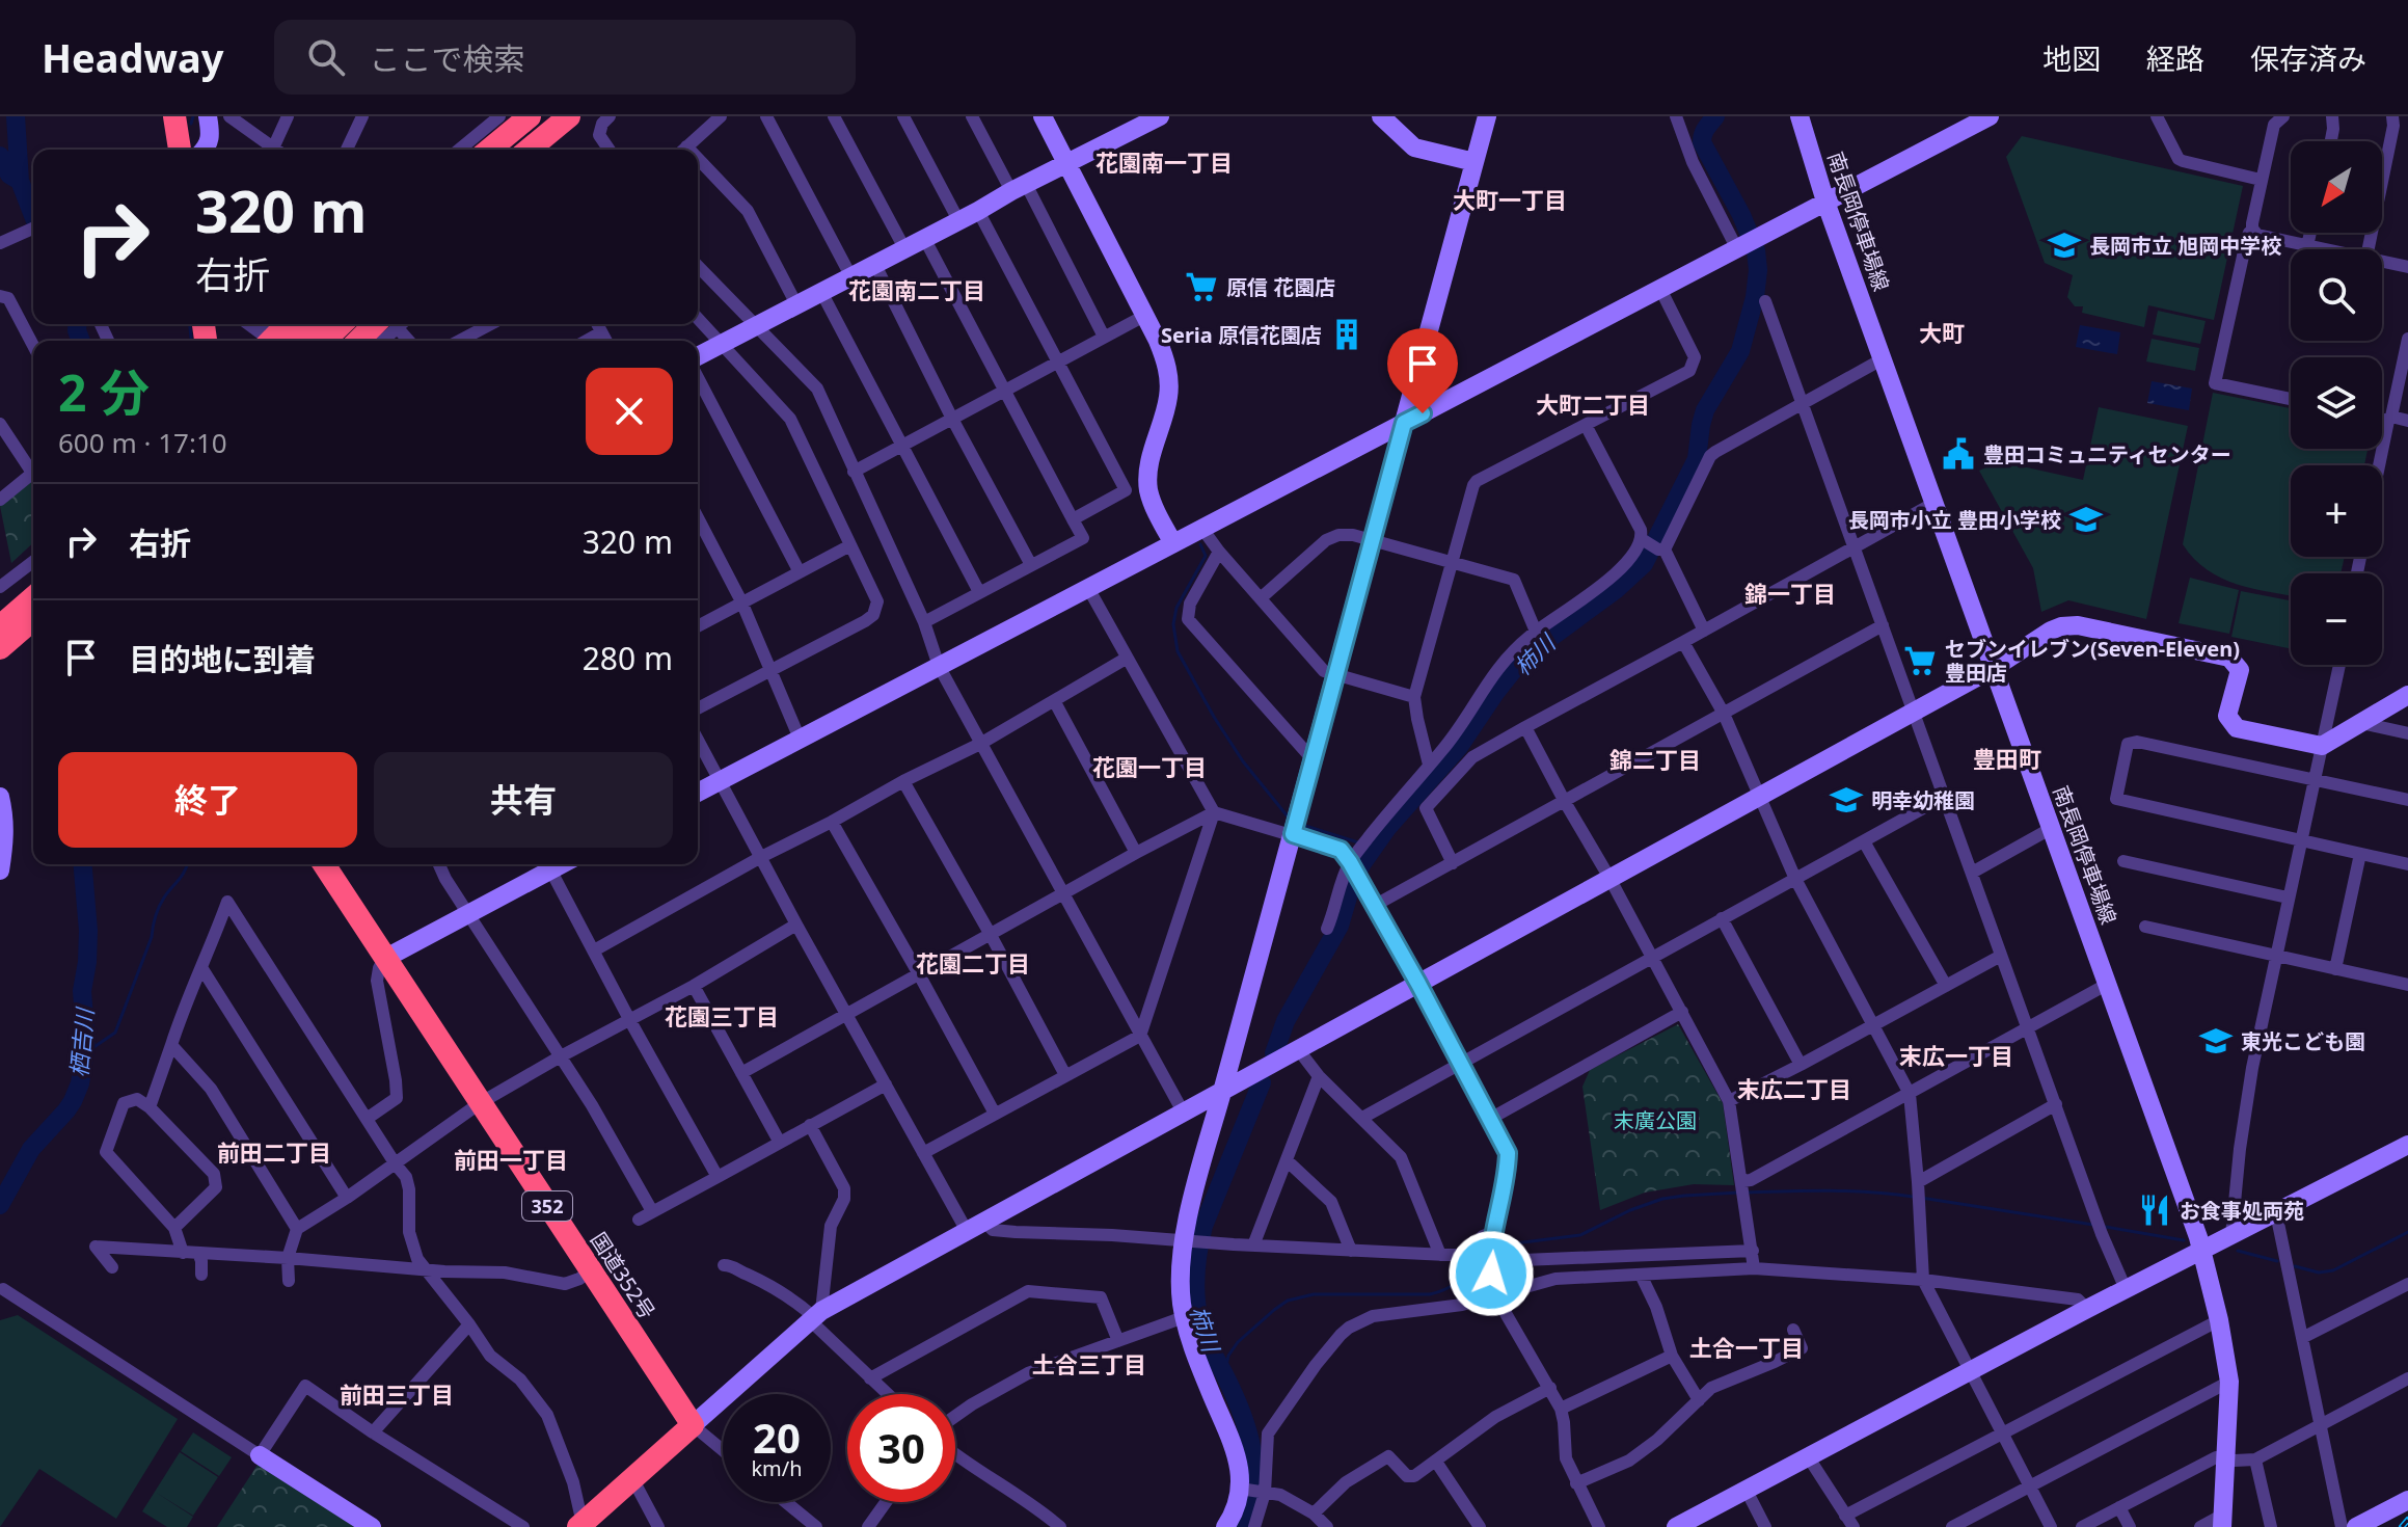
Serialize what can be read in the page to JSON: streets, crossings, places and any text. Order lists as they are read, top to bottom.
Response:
{
  "streets": {
    "highway": ["352", "国道352号"],
    "street": ["南長岡停車場線"]
  },
  "districts": [
    "花園南一丁目",
    "大町一丁目",
    "花園南二丁目",
    "大町",
    "大町二丁目",
    "錦一丁目",
    "豊田町",
    "錦二丁目",
    "花園一丁目",
    "花園二丁目",
    "花園三丁目",
    "末広一丁目",
    "末広二丁目",
    "前田二丁目",
    "前田一丁目",
    "土合一丁目",
    "土合三丁目",
    "前田三丁目"
  ],
  "water": ["柿川", "栖吉川"],
  "parks": ["末廣公園"],
  "places": {
    "school or university": [
      "長岡市立 旭岡中学校",
      "長岡市小立 豊田小学校",
      "明幸幼稚園",
      "東光こども園"
    ],
    "supermarket": ["原信 花園店", "セブンイレブン(Seven-Eleven) 豊田店"],
    "building": ["Seria 原信花園店"],
    "public building": ["豊田コミュニティセンター"],
    "restaurant": ["お食事処両苑"]
  },
  "north": "bottom left",
  "page": {
    "header": "Headway",
    "search": "ここで検索",
    "nav": ["地図", "経路", "保存済み"],
    "map_buttons": ["+", "−"],
    "turn": ["320 m", "右折"],
    "heading": ["2 分", "600 m · 17:10"],
    "list": [
      {
        "name": "右折",
        "value": "320 m"
      },
      {
        "name": "目的地に到着",
        "value": "280 m"
      }
    ],
    "buttons": ["終了", "共有"],
    "speed": "20 km/h",
    "limit": "30"
  }
}
